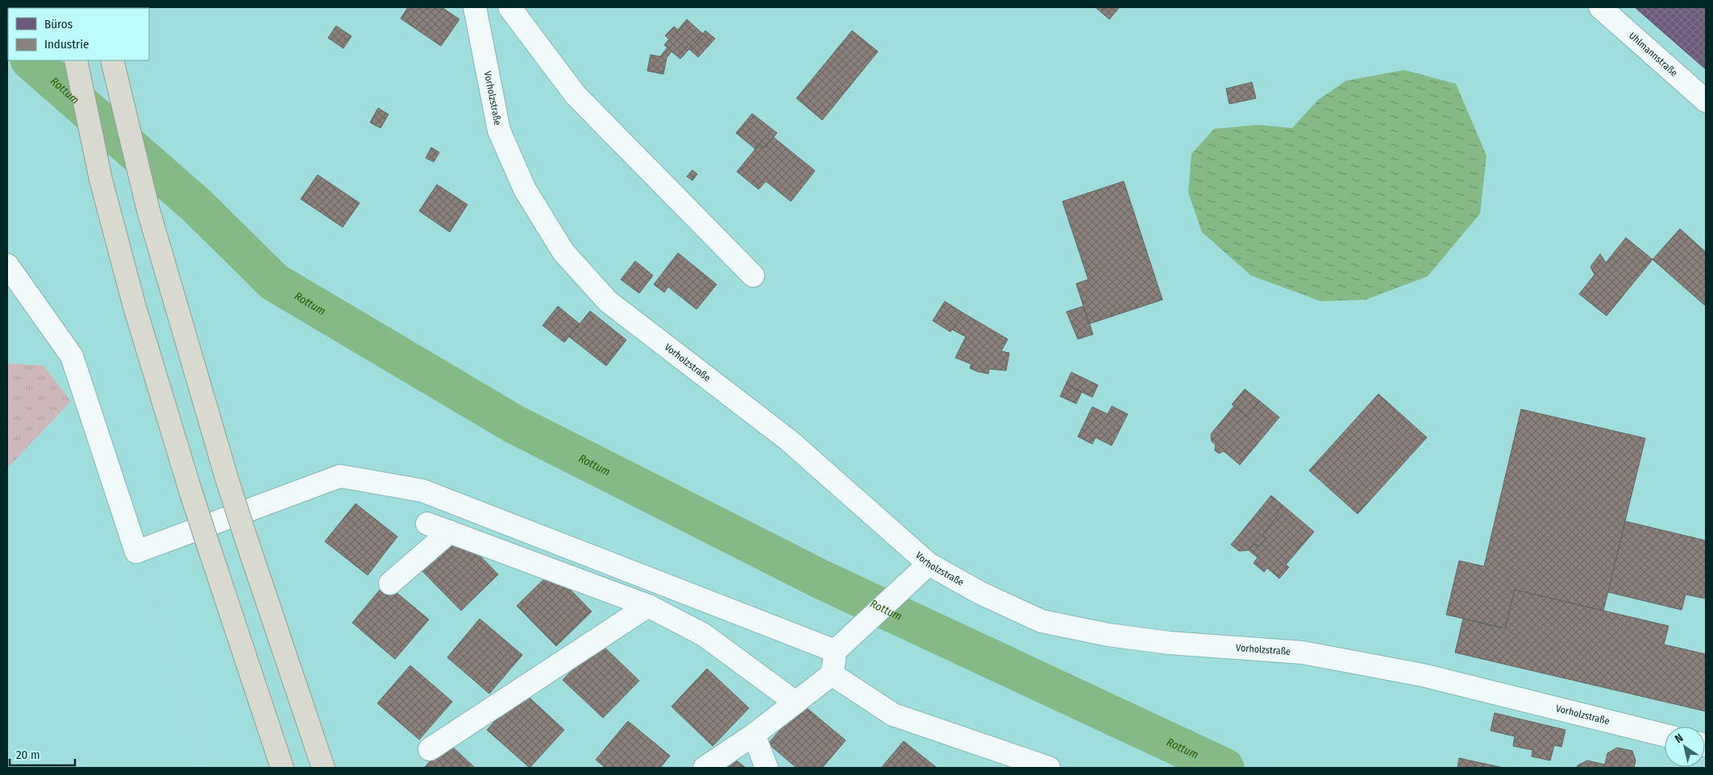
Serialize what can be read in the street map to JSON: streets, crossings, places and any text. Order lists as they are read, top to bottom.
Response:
{
  "streets": {
    "street": ["Uhlmannstraße", "Vorholzstraße"]
  },
  "water": ["Rottum"],
  "legend": ["Büros", "Industrie"],
  "scale_bar": "20 m",
  "north": "top left"
}
